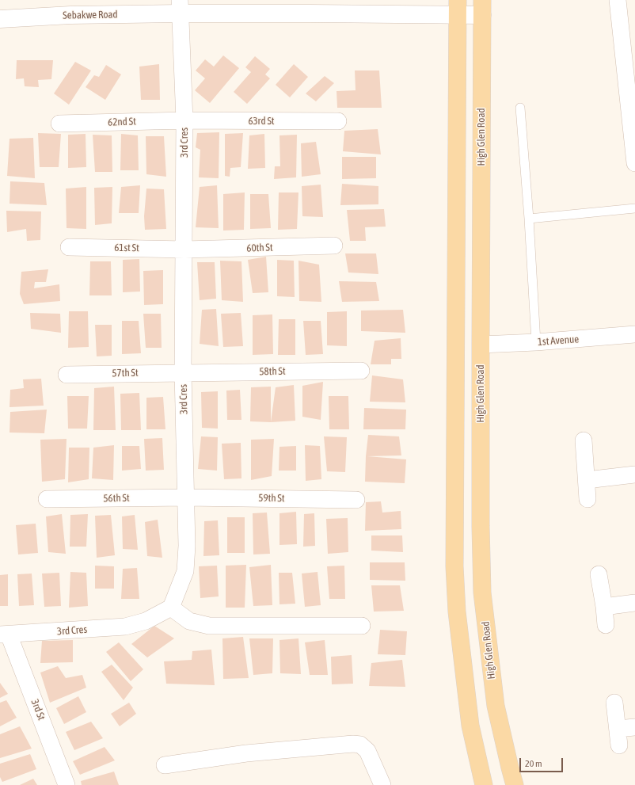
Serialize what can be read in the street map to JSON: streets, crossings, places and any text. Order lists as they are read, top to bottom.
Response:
{
  "streets": {
    "main road": ["High Glen Road"],
    "street": [
      "Sebakwe Road",
      "63rd St",
      "62nd St",
      "3rd Cres",
      "61st St",
      "60th St",
      "1st Avenue",
      "58th St",
      "57th St",
      "56th St",
      "59th St",
      "3rd St"
    ]
  },
  "crossings": [
    ["Sebakwe Road", "High Glen Road"],
    ["Sebakwe Road", "3rd Cres"],
    ["63rd St", "62nd St"],
    ["63rd St", "3rd Cres"],
    ["62nd St", "3rd Cres"],
    ["High Glen Road", "1st Avenue"],
    ["3rd Cres", "61st St"],
    ["3rd Cres", "60th St"],
    ["3rd Cres", "58th St"],
    ["3rd Cres", "57th St"],
    ["3rd Cres", "56th St"],
    ["3rd Cres", "59th St"],
    ["3rd Cres", "3rd St"],
    ["61st St", "60th St"],
    ["58th St", "57th St"],
    ["56th St", "59th St"]
  ],
  "scale_bar": "20 m"
}
